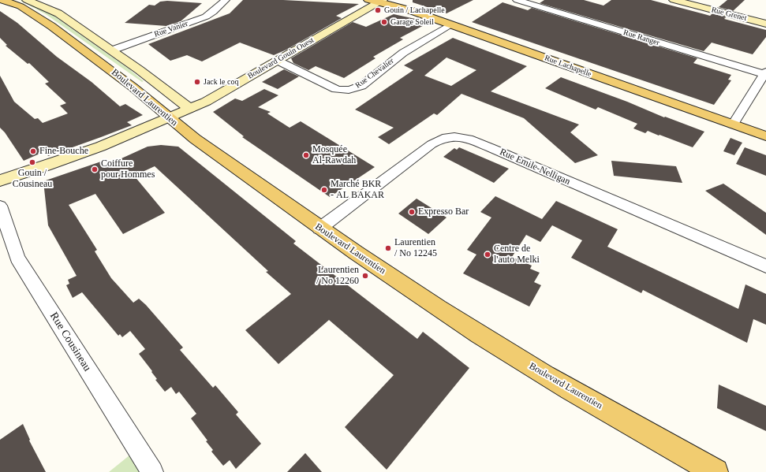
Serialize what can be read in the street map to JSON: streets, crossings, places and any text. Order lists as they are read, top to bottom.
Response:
{
  "streets": {
    "main road": ["Rue Lachapelle", "Boulevard Laurentien"],
    "street": [
      "Rue Grenet",
      "Rue Vanier",
      "Rue Ranger",
      "Boulevard Gouin Ouest",
      "Rue Chevalier",
      "Rue Emile-Nelligan",
      "Rue Cousineau"
    ]
  },
  "crossings": [
    ["Rue Vanier", "Boulevard Laurentien"],
    ["Boulevard Gouin Ouest", "Rue Lachapelle"],
    ["Boulevard Gouin Ouest", "Rue Chevalier"],
    ["Boulevard Gouin Ouest", "Boulevard Laurentien"],
    ["Rue Lachapelle", "Rue Chevalier"],
    ["Boulevard Laurentien", "Rue Emile-Nelligan"]
  ],
  "places": [
    "Gouin / Lachapelle",
    "Garage Soleil",
    "Jack le coq",
    "Fine-Bouche",
    "Mosquée Al-Rawdah",
    "Gouin / Cousineau",
    "Coiffure pour Hommes",
    "Marché BKR - AL BAKAR",
    "Expresso Bar",
    "Laurentien / No 12245",
    "Centre de l'auto Melki",
    "Laurentien / No 12260"
  ]
}
